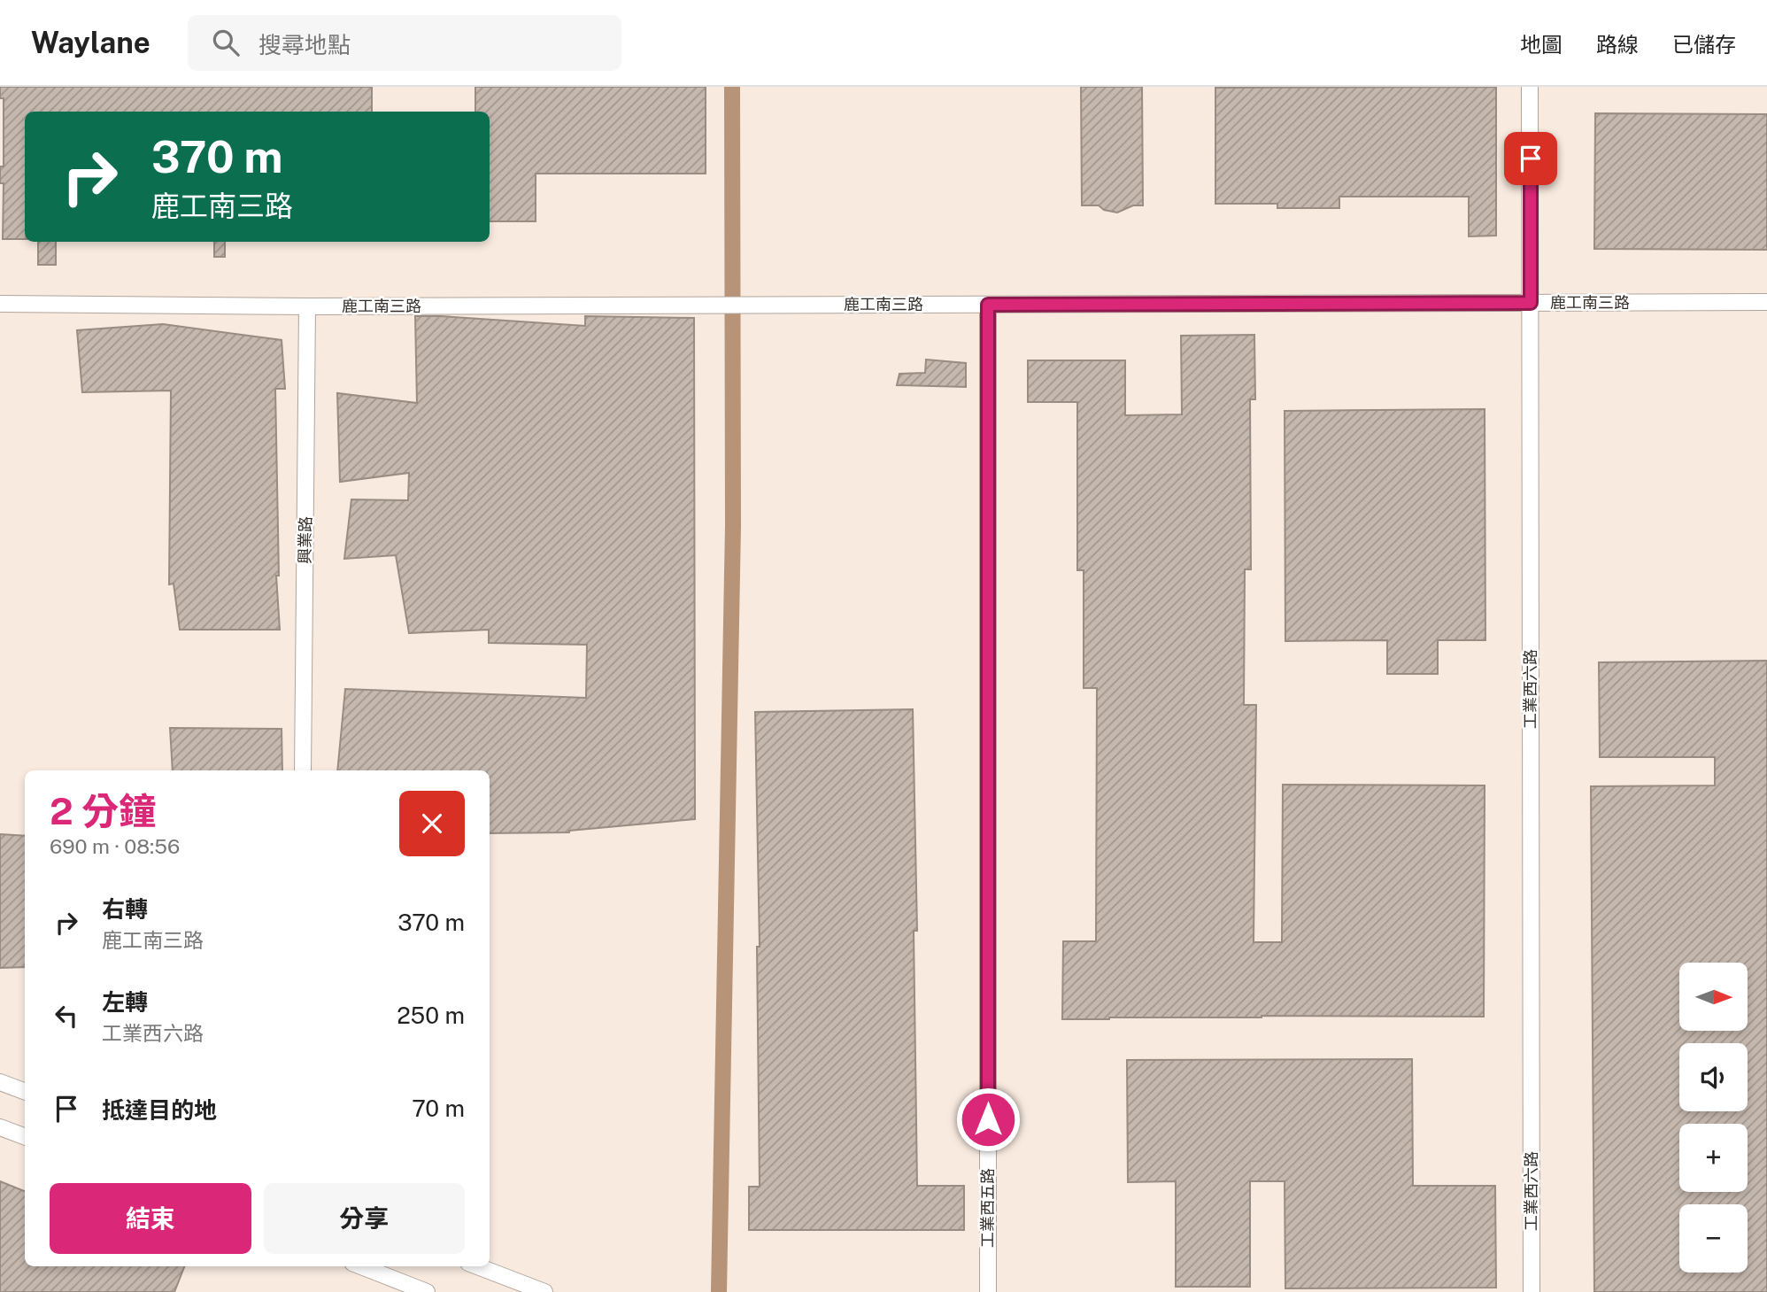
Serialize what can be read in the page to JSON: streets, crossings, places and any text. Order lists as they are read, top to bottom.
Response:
{
  "streets": {
    "street": [
      "鹿工南三路",
      "興業路",
      "工業西六路",
      "工業西五路"
    ]
  },
  "crossings": [
    ["鹿工南三路", "興業路"],
    ["鹿工南三路", "工業西六路"],
    ["鹿工南三路", "工業西五路"]
  ],
  "north": "right",
  "page": {
    "header": "Waylane",
    "search": "搜尋地點",
    "nav": ["地圖", "路線", "已儲存"],
    "turn": ["370 m", "鹿工南三路"],
    "heading": ["2 分鐘", "690 m · 08:56"],
    "list": [
      {
        "name": "右轉",
        "note": "鹿工南三路",
        "value": "370 m"
      },
      {
        "name": "左轉",
        "note": "工業西六路",
        "value": "250 m"
      },
      {
        "name": "抵達目的地",
        "value": "70 m"
      }
    ],
    "map_buttons": ["+", "−"],
    "buttons": ["結束", "分享"]
  }
}
